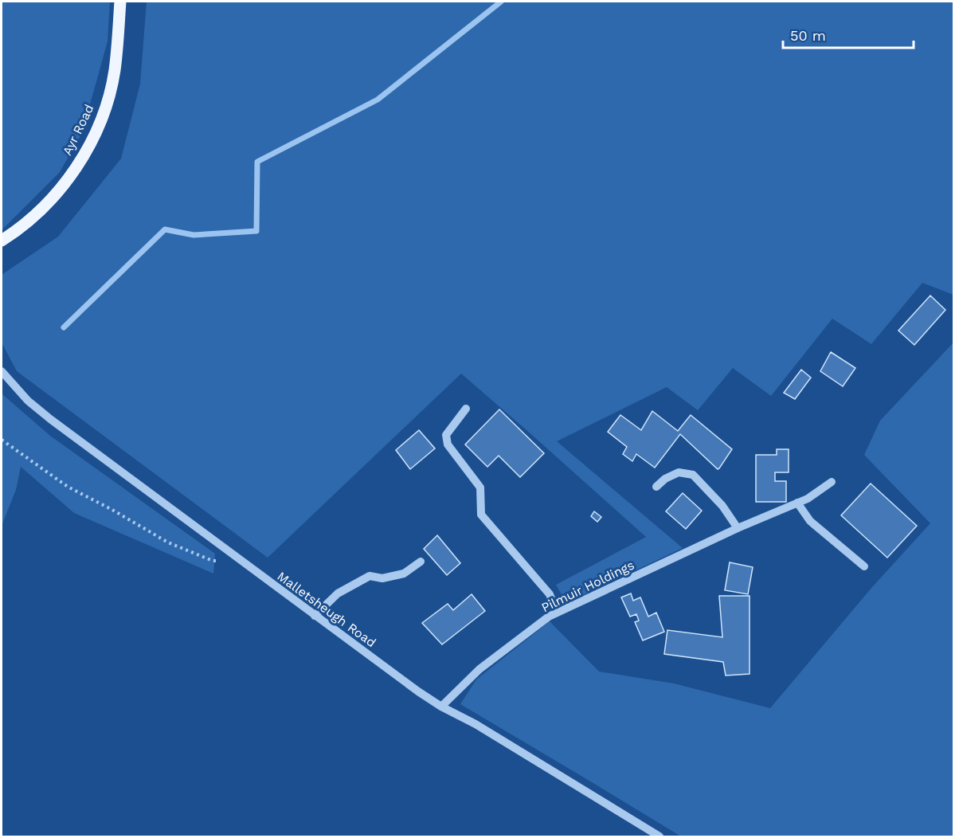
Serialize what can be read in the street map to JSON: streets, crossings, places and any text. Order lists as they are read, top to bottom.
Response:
{
  "streets": {
    "main road": ["Ayr Road"],
    "street": ["Pilmuir Holdings", "Malletsheugh Road"]
  },
  "crossings": [
    ["Pilmuir Holdings", "Malletsheugh Road"]
  ],
  "scale_bar": "50 m"
}
